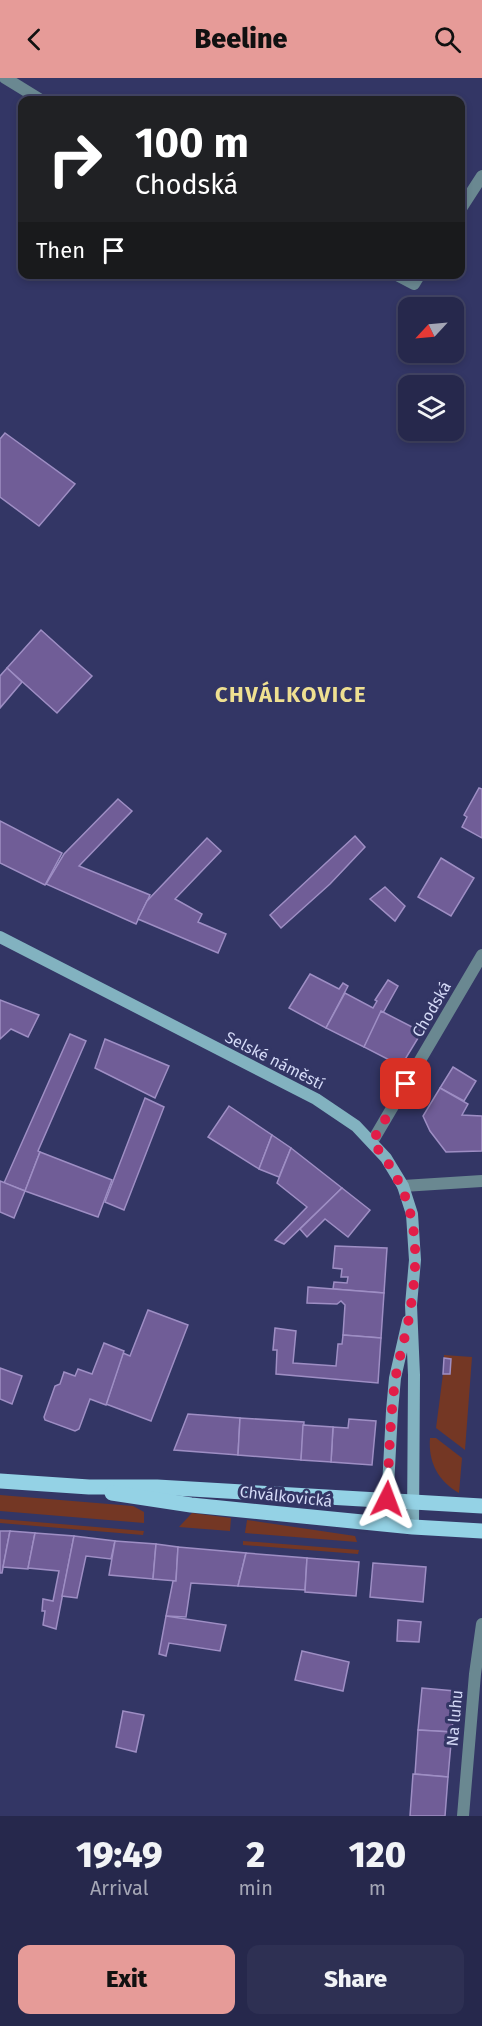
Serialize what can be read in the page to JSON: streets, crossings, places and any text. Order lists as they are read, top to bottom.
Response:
{
  "streets": {
    "main road": ["Chválkovická"],
    "street": ["Chodská", "Selské náměstí", "Na luhu"]
  },
  "crossings": [
    ["Chodská", "Selské náměstí"],
    ["Selské náměstí", "Chválkovická"]
  ],
  "districts": ["CHVÁLKOVICE"],
  "north": "bottom left",
  "page": {
    "header": "Beeline",
    "turn": ["100 m", "Chodská"],
    "then": "Then",
    "eta": [
      "19:49",
      "Arrival",
      "2",
      "min",
      "120",
      "m"
    ],
    "buttons": ["Exit", "Share"]
  }
}
